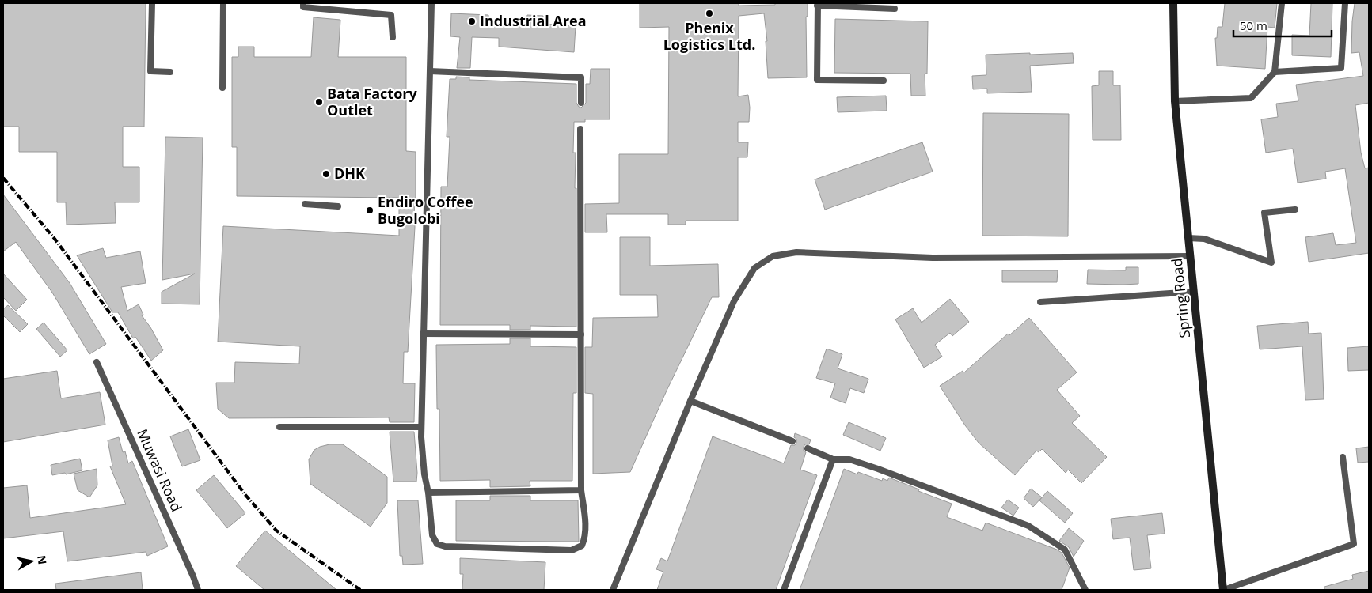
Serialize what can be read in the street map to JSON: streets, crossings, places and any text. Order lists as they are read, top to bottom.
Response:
{
  "streets": {
    "main road": ["Spring Road"],
    "lane": ["Muwasi Road"]
  },
  "places": [
    "Phenix Logistics Ltd.",
    "Industrial Area",
    "Bata Factory Outlet",
    "DHK",
    "Endiro Coffee Bugolobi"
  ],
  "scale_bar": "50 m",
  "north": "right"
}
